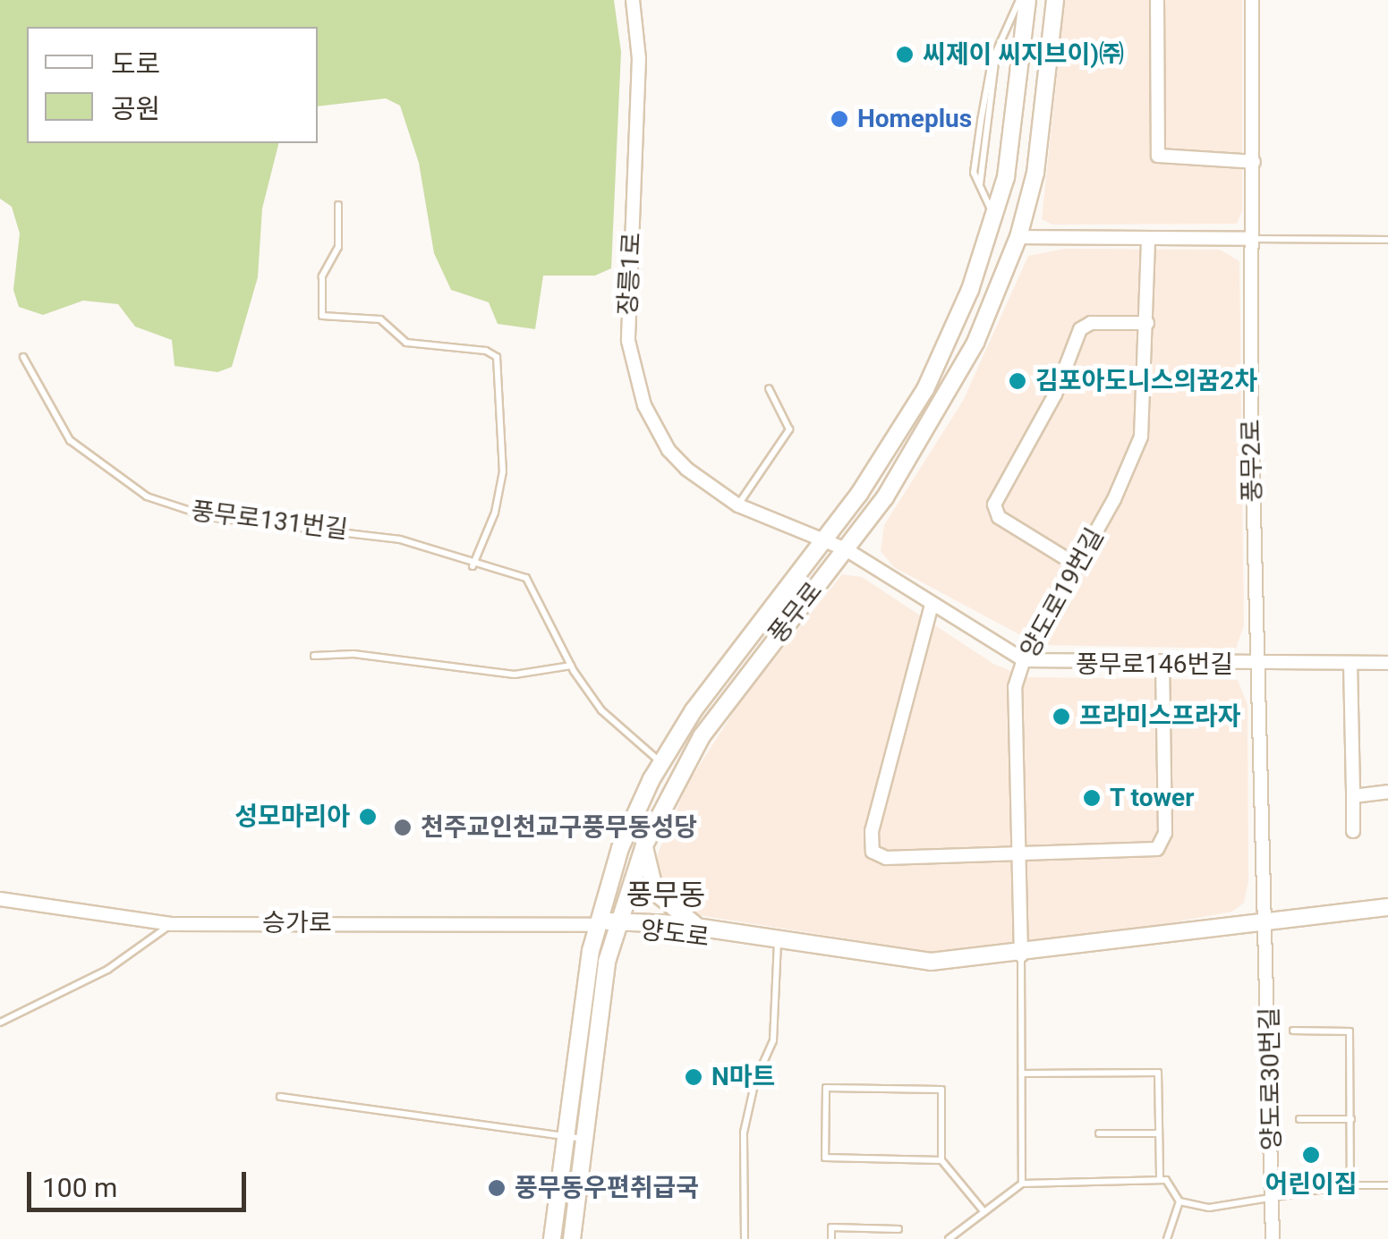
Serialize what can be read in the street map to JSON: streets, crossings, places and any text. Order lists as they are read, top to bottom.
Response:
{
  "streets": {
    "street": [
      "장릉1로",
      "풍무2로",
      "양도로19번길",
      "풍무로",
      "풍무로146번길",
      "승가로",
      "양도로",
      "양도로30번길"
    ],
    "lane": ["풍무로131번길"]
  },
  "crossings": [
    ["장릉1로", "풍무로"],
    ["장릉1로", "풍무로146번길"],
    ["풍무2로", "풍무로146번길"],
    ["풍무2로", "양도로"],
    ["풍무2로", "양도로30번길"],
    ["풍무로131번길", "풍무로"],
    ["양도로19번길", "풍무로146번길"],
    ["양도로19번길", "양도로"],
    ["풍무로", "풍무로146번길"],
    ["풍무로", "승가로"],
    ["풍무로", "양도로"],
    ["승가로", "양도로"],
    ["양도로", "양도로30번길"]
  ],
  "districts": ["풍무동"],
  "places": [
    "씨제이 씨지브이)㈜",
    "Homeplus",
    "김포아도니스의꿈2차",
    "프라미스프라자",
    "T tower",
    "성모마리아",
    "천주교인천교구풍무동성당",
    "N마트",
    "어린이집",
    "풍무동우편취급국"
  ],
  "legend": ["도로", "공원"],
  "scale_bar": "100 m"
}
